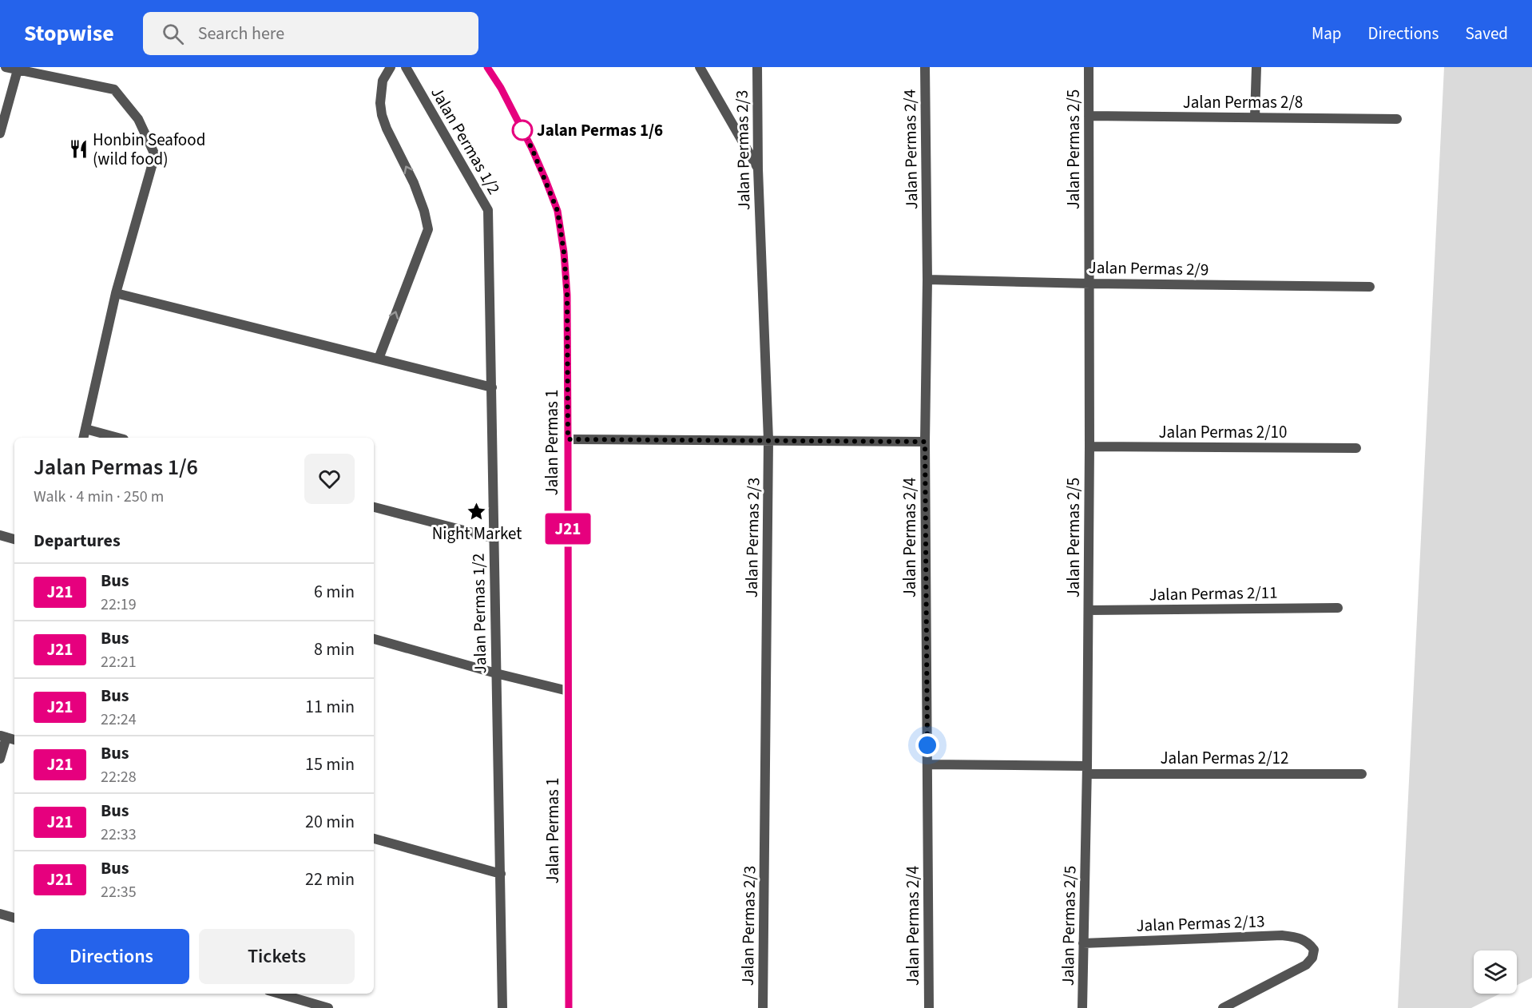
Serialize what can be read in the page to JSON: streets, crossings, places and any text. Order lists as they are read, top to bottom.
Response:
{
  "streets": {
    "street": [
      "Jalan Permas 2/8",
      "Jalan Permas 1/2",
      "Jalan Permas 2/4",
      "Jalan Permas 2/5",
      "Jalan Permas 2/3",
      "Jalan Permas 2/9",
      "Jalan Permas 2/10",
      "Jalan Permas 1",
      "Jalan Permas 2/11",
      "Jalan Permas 2/12",
      "Jalan Permas 2/13"
    ]
  },
  "crossings": [
    ["Jalan Permas 2/8", "Jalan Permas 2/5"],
    ["Jalan Permas 2/4", "Jalan Permas 2/9"],
    ["Jalan Permas 2/4", "Jalan Permas 2/12"],
    ["Jalan Permas 2/5", "Jalan Permas 2/9"],
    ["Jalan Permas 2/5", "Jalan Permas 2/10"],
    ["Jalan Permas 2/5", "Jalan Permas 2/11"],
    ["Jalan Permas 2/5", "Jalan Permas 2/12"],
    ["Jalan Permas 2/5", "Jalan Permas 2/13"]
  ],
  "places": {
    "other": ["Jalan Permas 1/6"],
    "restaurant": ["Honbin Seafood (wild food)"],
    "place": ["Night Market"]
  },
  "lines": ["bus line J21"],
  "page": {
    "header": "Stopwise",
    "search": "Search here",
    "nav": ["Map", "Directions", "Saved"],
    "on_map": "J21",
    "heading": [
      ["Jalan Permas 1/6", "Walk · 4 min · 250 m"],
      "Departures"
    ],
    "list": [
      {
        "mark": "J21",
        "name": "Bus",
        "note": "22:19",
        "value": "6 min"
      },
      {
        "mark": "J21",
        "name": "Bus",
        "note": "22:21",
        "value": "8 min"
      },
      {
        "mark": "J21",
        "name": "Bus",
        "note": "22:24",
        "value": "11 min"
      },
      {
        "mark": "J21",
        "name": "Bus",
        "note": "22:28",
        "value": "15 min"
      },
      {
        "mark": "J21",
        "name": "Bus",
        "note": "22:33",
        "value": "20 min"
      },
      {
        "mark": "J21",
        "name": "Bus",
        "note": "22:35",
        "value": "22 min"
      }
    ],
    "buttons": ["Directions", "Tickets"]
  }
}
